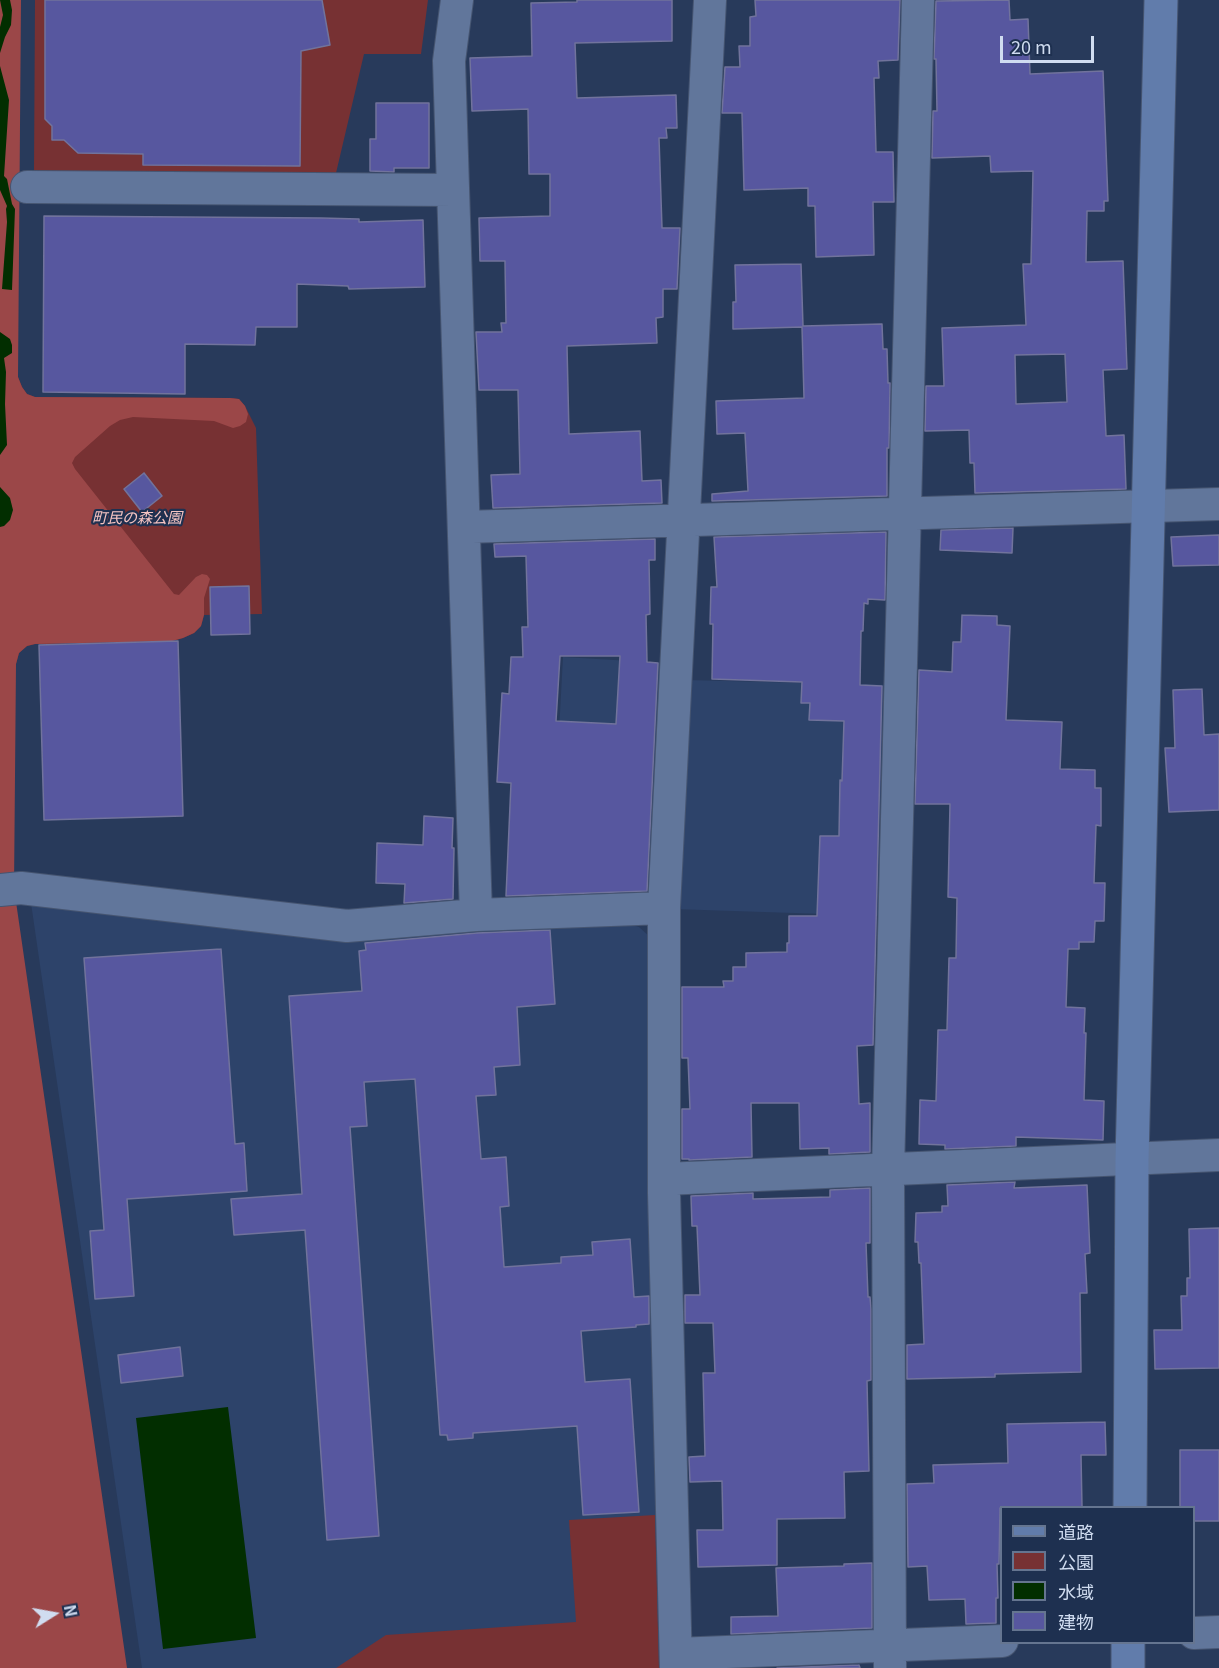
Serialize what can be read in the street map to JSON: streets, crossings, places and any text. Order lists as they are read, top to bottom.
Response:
{
  "parks": ["町民の森公園"],
  "legend": [
    "道路",
    "公園",
    "水域",
    "建物"
  ],
  "scale_bar": "20 m",
  "north": "right"
}
